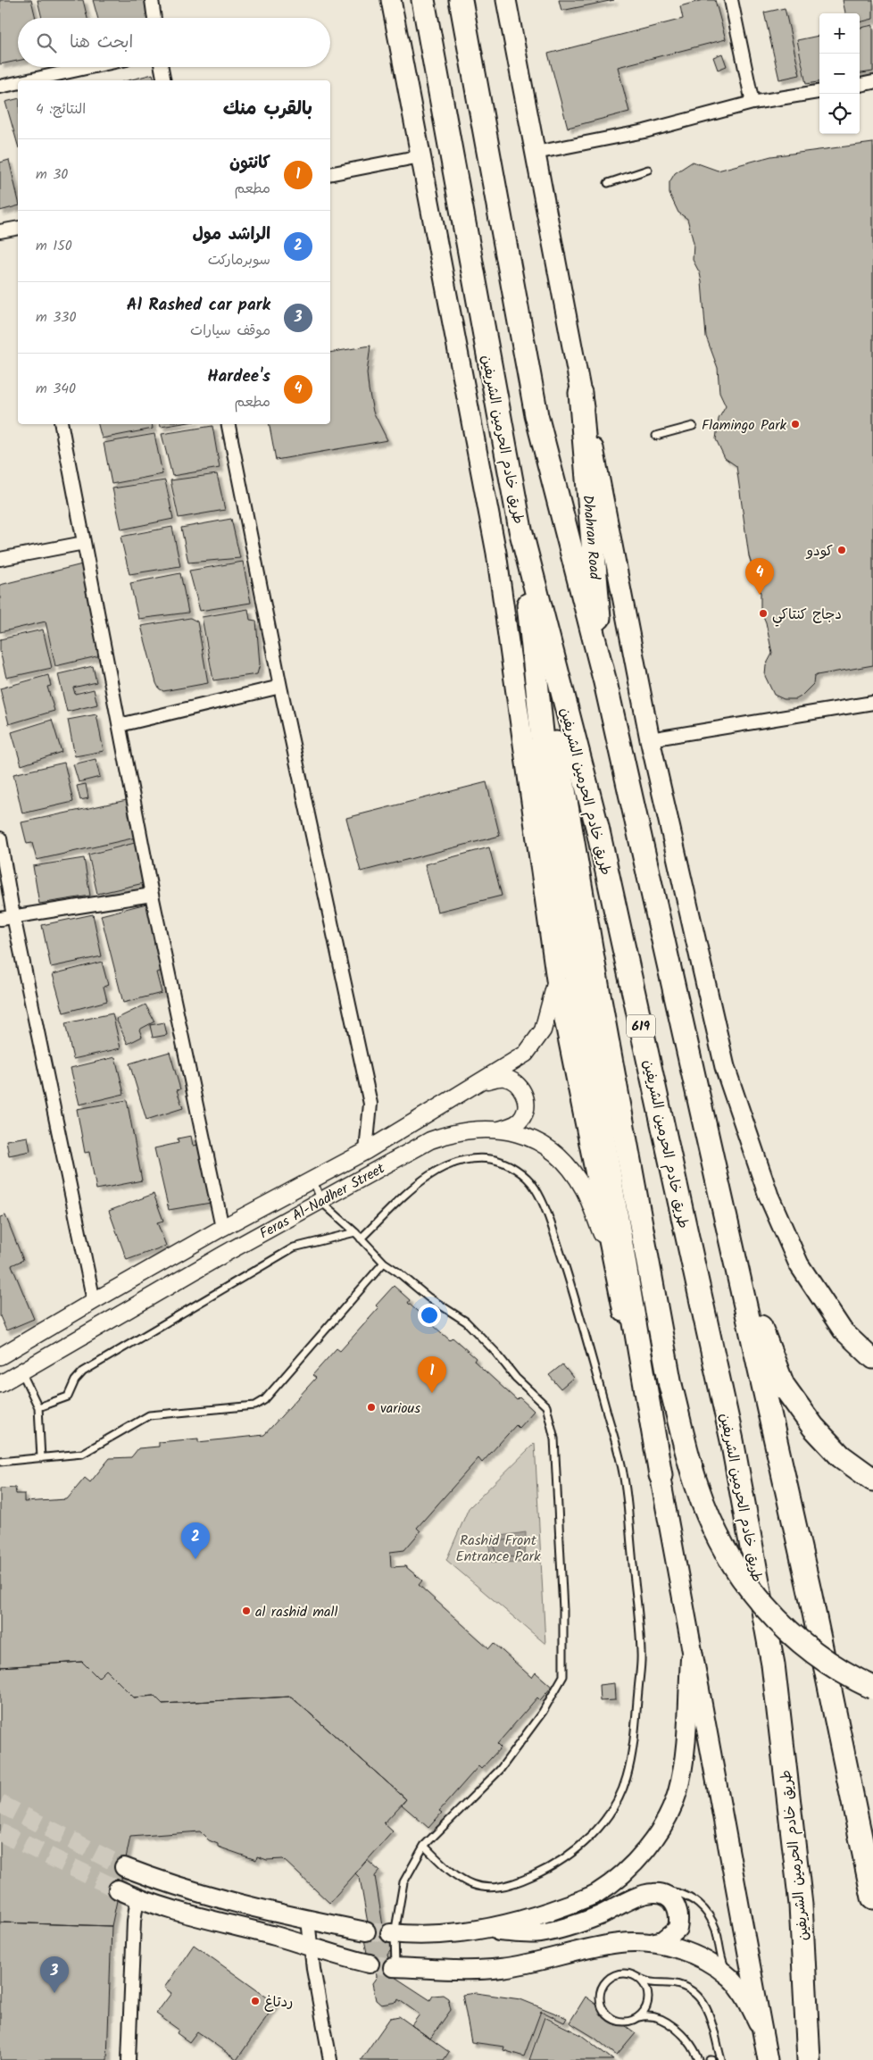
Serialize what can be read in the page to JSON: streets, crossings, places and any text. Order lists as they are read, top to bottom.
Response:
{
  "streets": {
    "highway": ["طريق خادم الحرمين الشريفين", "Dhahran Road", "619"],
    "street": ["Feras Al-Nadher Street"]
  },
  "parks": ["Rashid Front Entrance Park"],
  "places": [
    "Flamingo Park",
    "كودو",
    "دجاج كنتاكي",
    "various",
    "al rashid mall",
    "ردتاغ"
  ],
  "page": {
    "map_buttons": ["+", "−"],
    "search": "ابحث هنا",
    "heading": ["بالقرب منك", "النتائج: 4"],
    "list": [
      {
        "mark": "1",
        "name": "كانتون",
        "note": "مطعم",
        "value": "30 m"
      },
      {
        "mark": "2",
        "name": "الراشد مول",
        "note": "سوبرماركت",
        "value": "150 m"
      },
      {
        "mark": "3",
        "name": "Al Rashed car park",
        "note": "موقف سيارات",
        "value": "330 m"
      },
      {
        "mark": "4",
        "name": "Hardee's",
        "note": "مطعم",
        "value": "340 m"
      }
    ],
    "pins": [
      "4",
      "1",
      "2",
      "3"
    ]
  }
}
